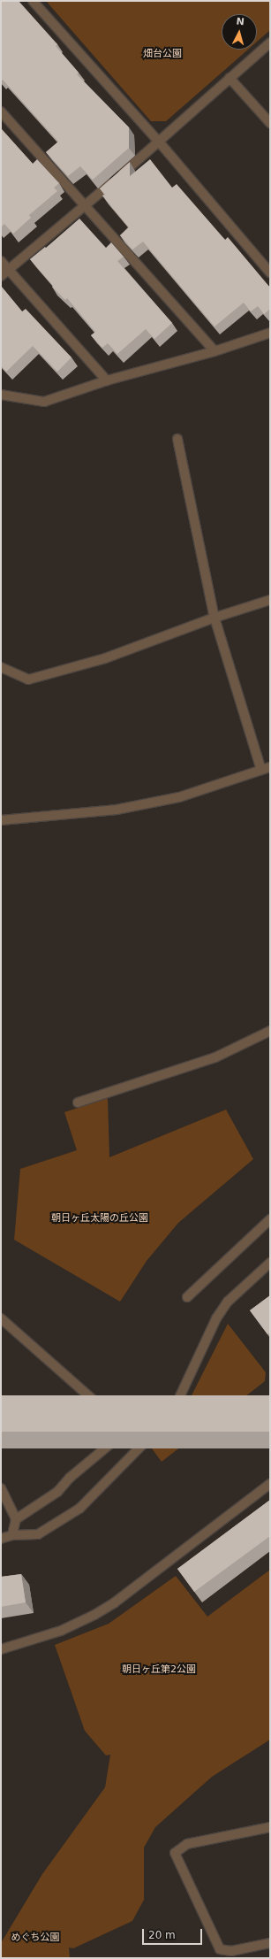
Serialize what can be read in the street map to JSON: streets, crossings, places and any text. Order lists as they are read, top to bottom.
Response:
{
  "parks": [
    "畑台公園",
    "朝日ヶ丘太陽の丘公園",
    "朝日ヶ丘第2公園",
    "めぐち公園"
  ],
  "scale_bar": "20 m",
  "north": "top"
}
